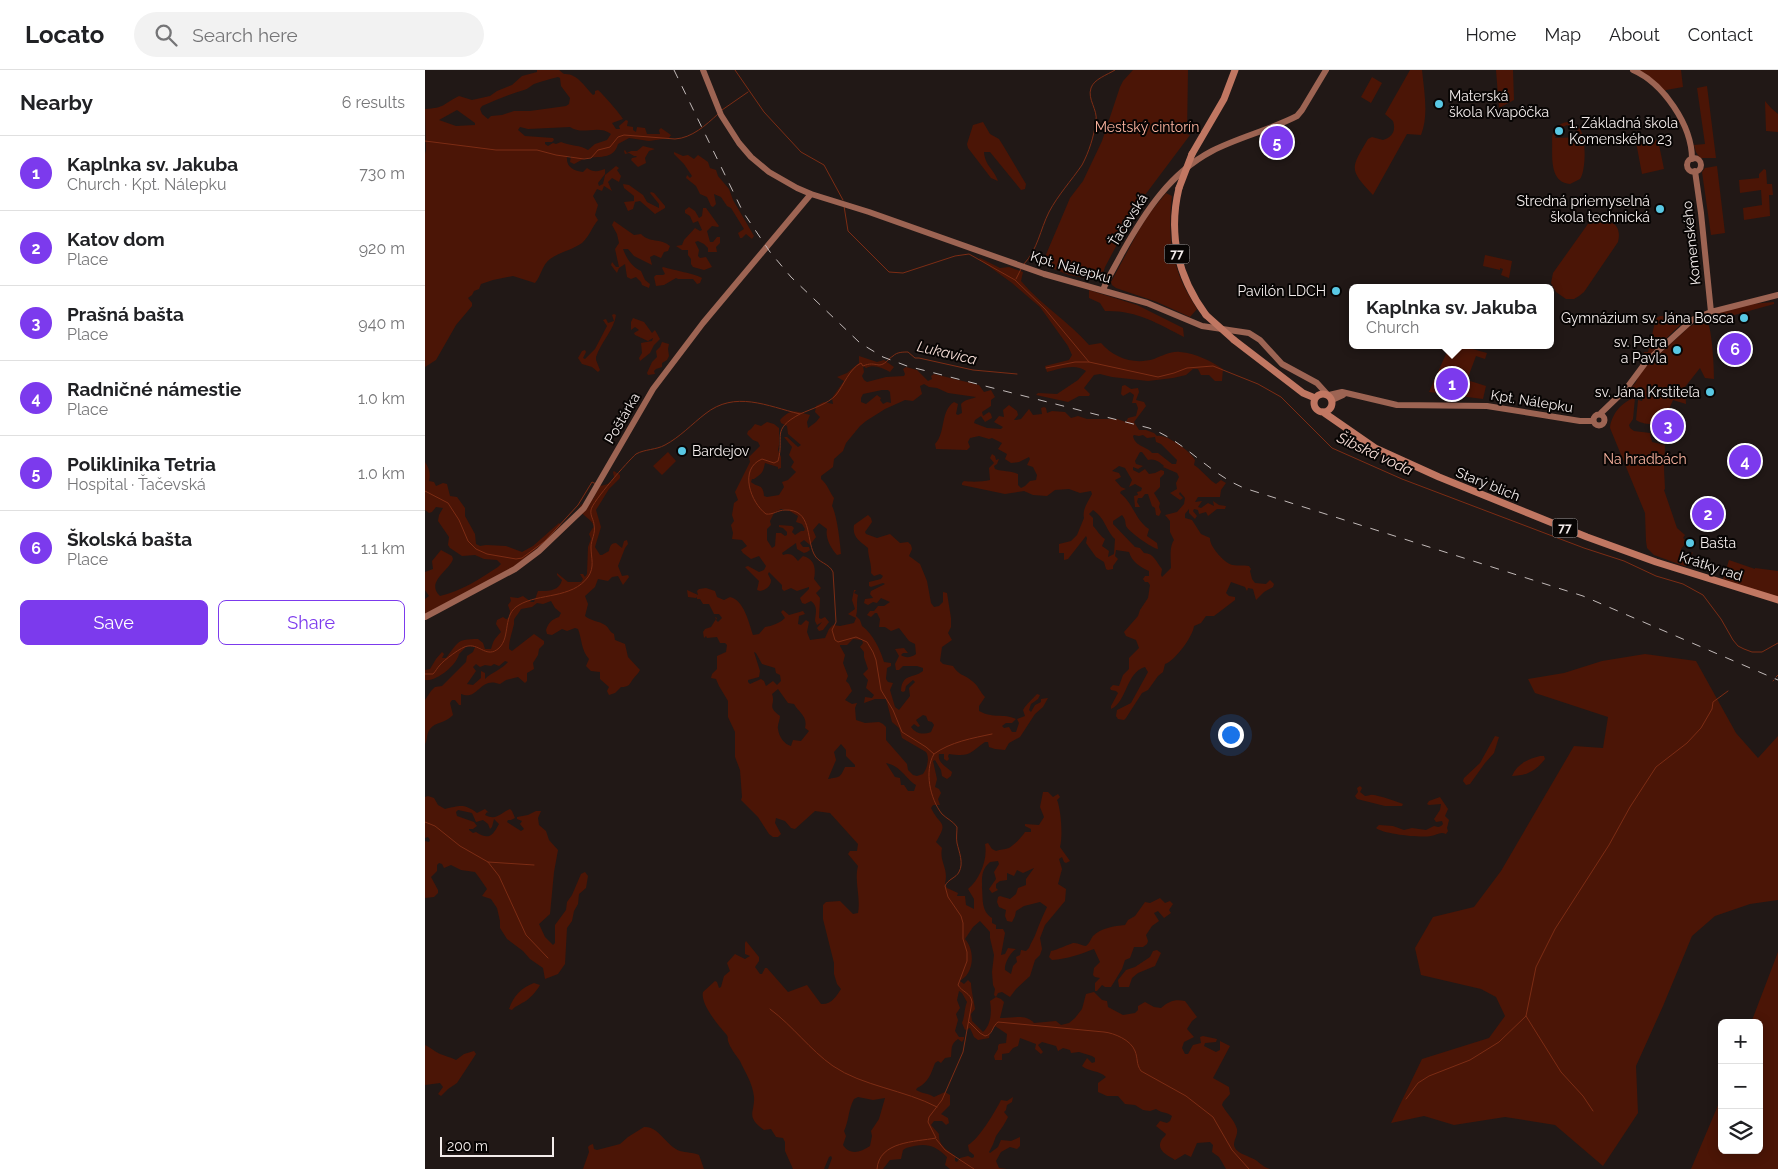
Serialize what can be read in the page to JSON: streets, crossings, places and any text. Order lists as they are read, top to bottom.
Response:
{
  "streets": {
    "main road": ["77", "Starý blich", "Krátky rad"],
    "street": [
      "Ťačevská",
      "Komenského",
      "Kpt. Nálepku",
      "Poštárka"
    ]
  },
  "crossings": [
    ["Ťačevská", "Kpt. Nálepku"],
    ["Komenského", "Kpt. Nálepku"],
    ["77", "Kpt. Nálepku"],
    ["77", "Starý blich"],
    ["Kpt. Nálepku", "Poštárka"],
    ["Kpt. Nálepku", "Starý blich"],
    ["Starý blich", "Krátky rad"]
  ],
  "water": ["Lukavica", "Šibská voda"],
  "parks": ["Mestský cintorín", "Na hradbách"],
  "places": [
    "Materská škola Kvapôčka",
    "1. Základná škola Komenského 23",
    "Stredná priemyselná škola technická",
    "Pavilón LDCH",
    "Gymnázium sv. Jána Bosca",
    "sv. Petra a Pavla",
    "sv. Jána Krstiteľa",
    "Bardejov",
    "Bašta"
  ],
  "scale_bar": "200 m",
  "page": {
    "header": "Locato",
    "search": "Search here",
    "nav": [
      "Home",
      "Map",
      "About",
      "Contact"
    ],
    "heading": ["Nearby", "6 results"],
    "pins": [
      "5",
      "6",
      "1",
      "3",
      "4",
      "2"
    ],
    "list": [
      {
        "mark": "1",
        "name": "Kaplnka sv. Jakuba",
        "note": "Church · Kpt. Nálepku",
        "value": "730 m"
      },
      {
        "mark": "2",
        "name": "Katov dom",
        "note": "Place",
        "value": "920 m"
      },
      {
        "mark": "3",
        "name": "Prašná bašta",
        "note": "Place",
        "value": "940 m"
      },
      {
        "mark": "4",
        "name": "Radničné námestie",
        "note": "Place",
        "value": "1.0 km"
      },
      {
        "mark": "5",
        "name": "Poliklinika Tetria",
        "note": "Hospital · Ťačevská",
        "value": "1.0 km"
      },
      {
        "mark": "6",
        "name": "Školská bašta",
        "note": "Place",
        "value": "1.1 km"
      }
    ],
    "popup": ["Kaplnka sv. Jakuba", "Church"],
    "buttons": ["Save", "Share"],
    "map_buttons": ["+", "−"],
    "scale": "200 m"
  }
}
